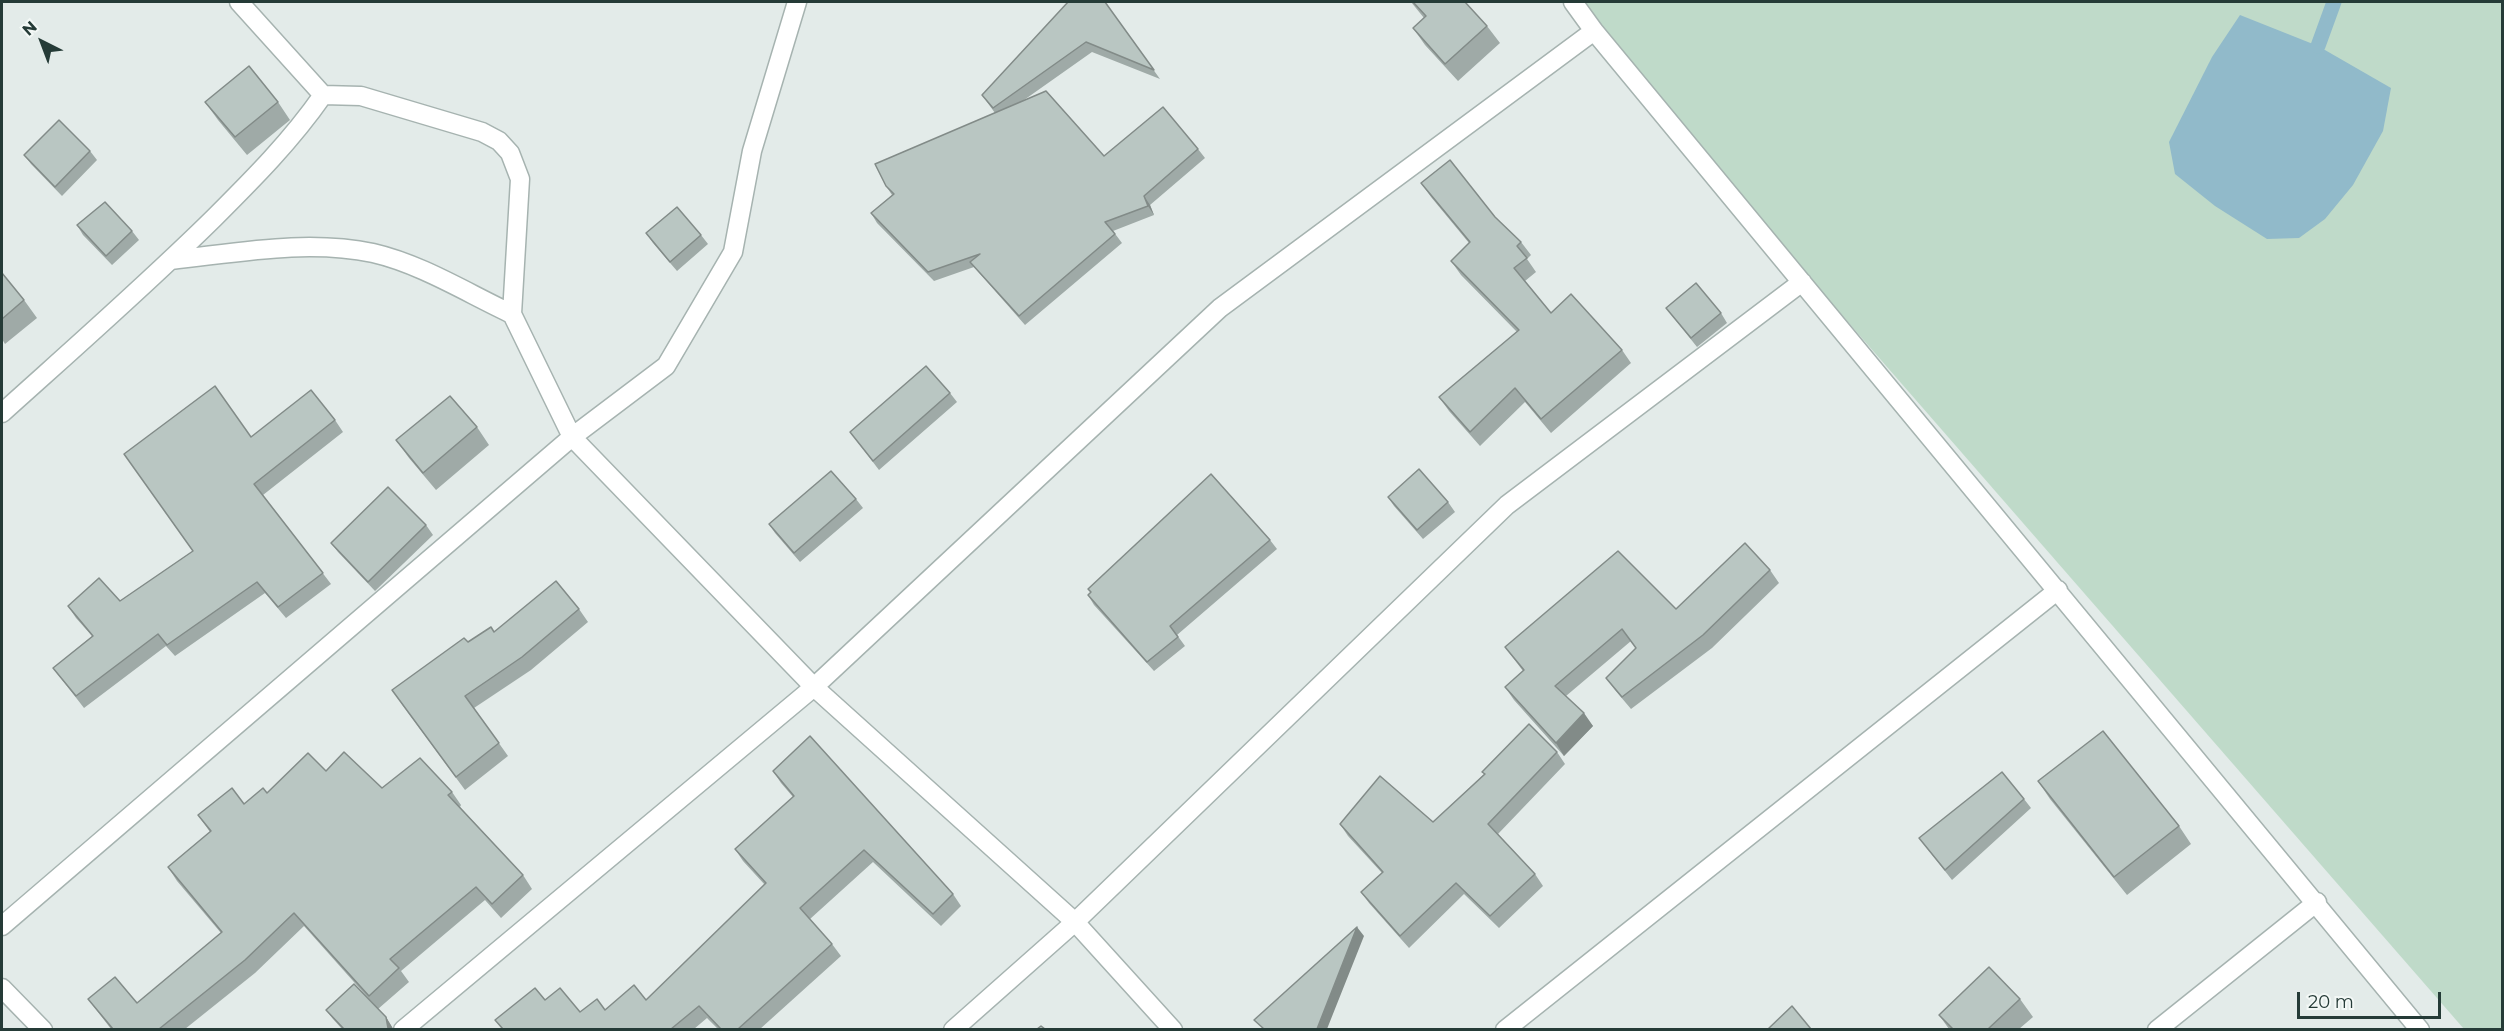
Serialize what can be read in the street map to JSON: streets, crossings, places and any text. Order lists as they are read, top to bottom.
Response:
{
  "scale_bar": "20 m",
  "north": "top left"
}
